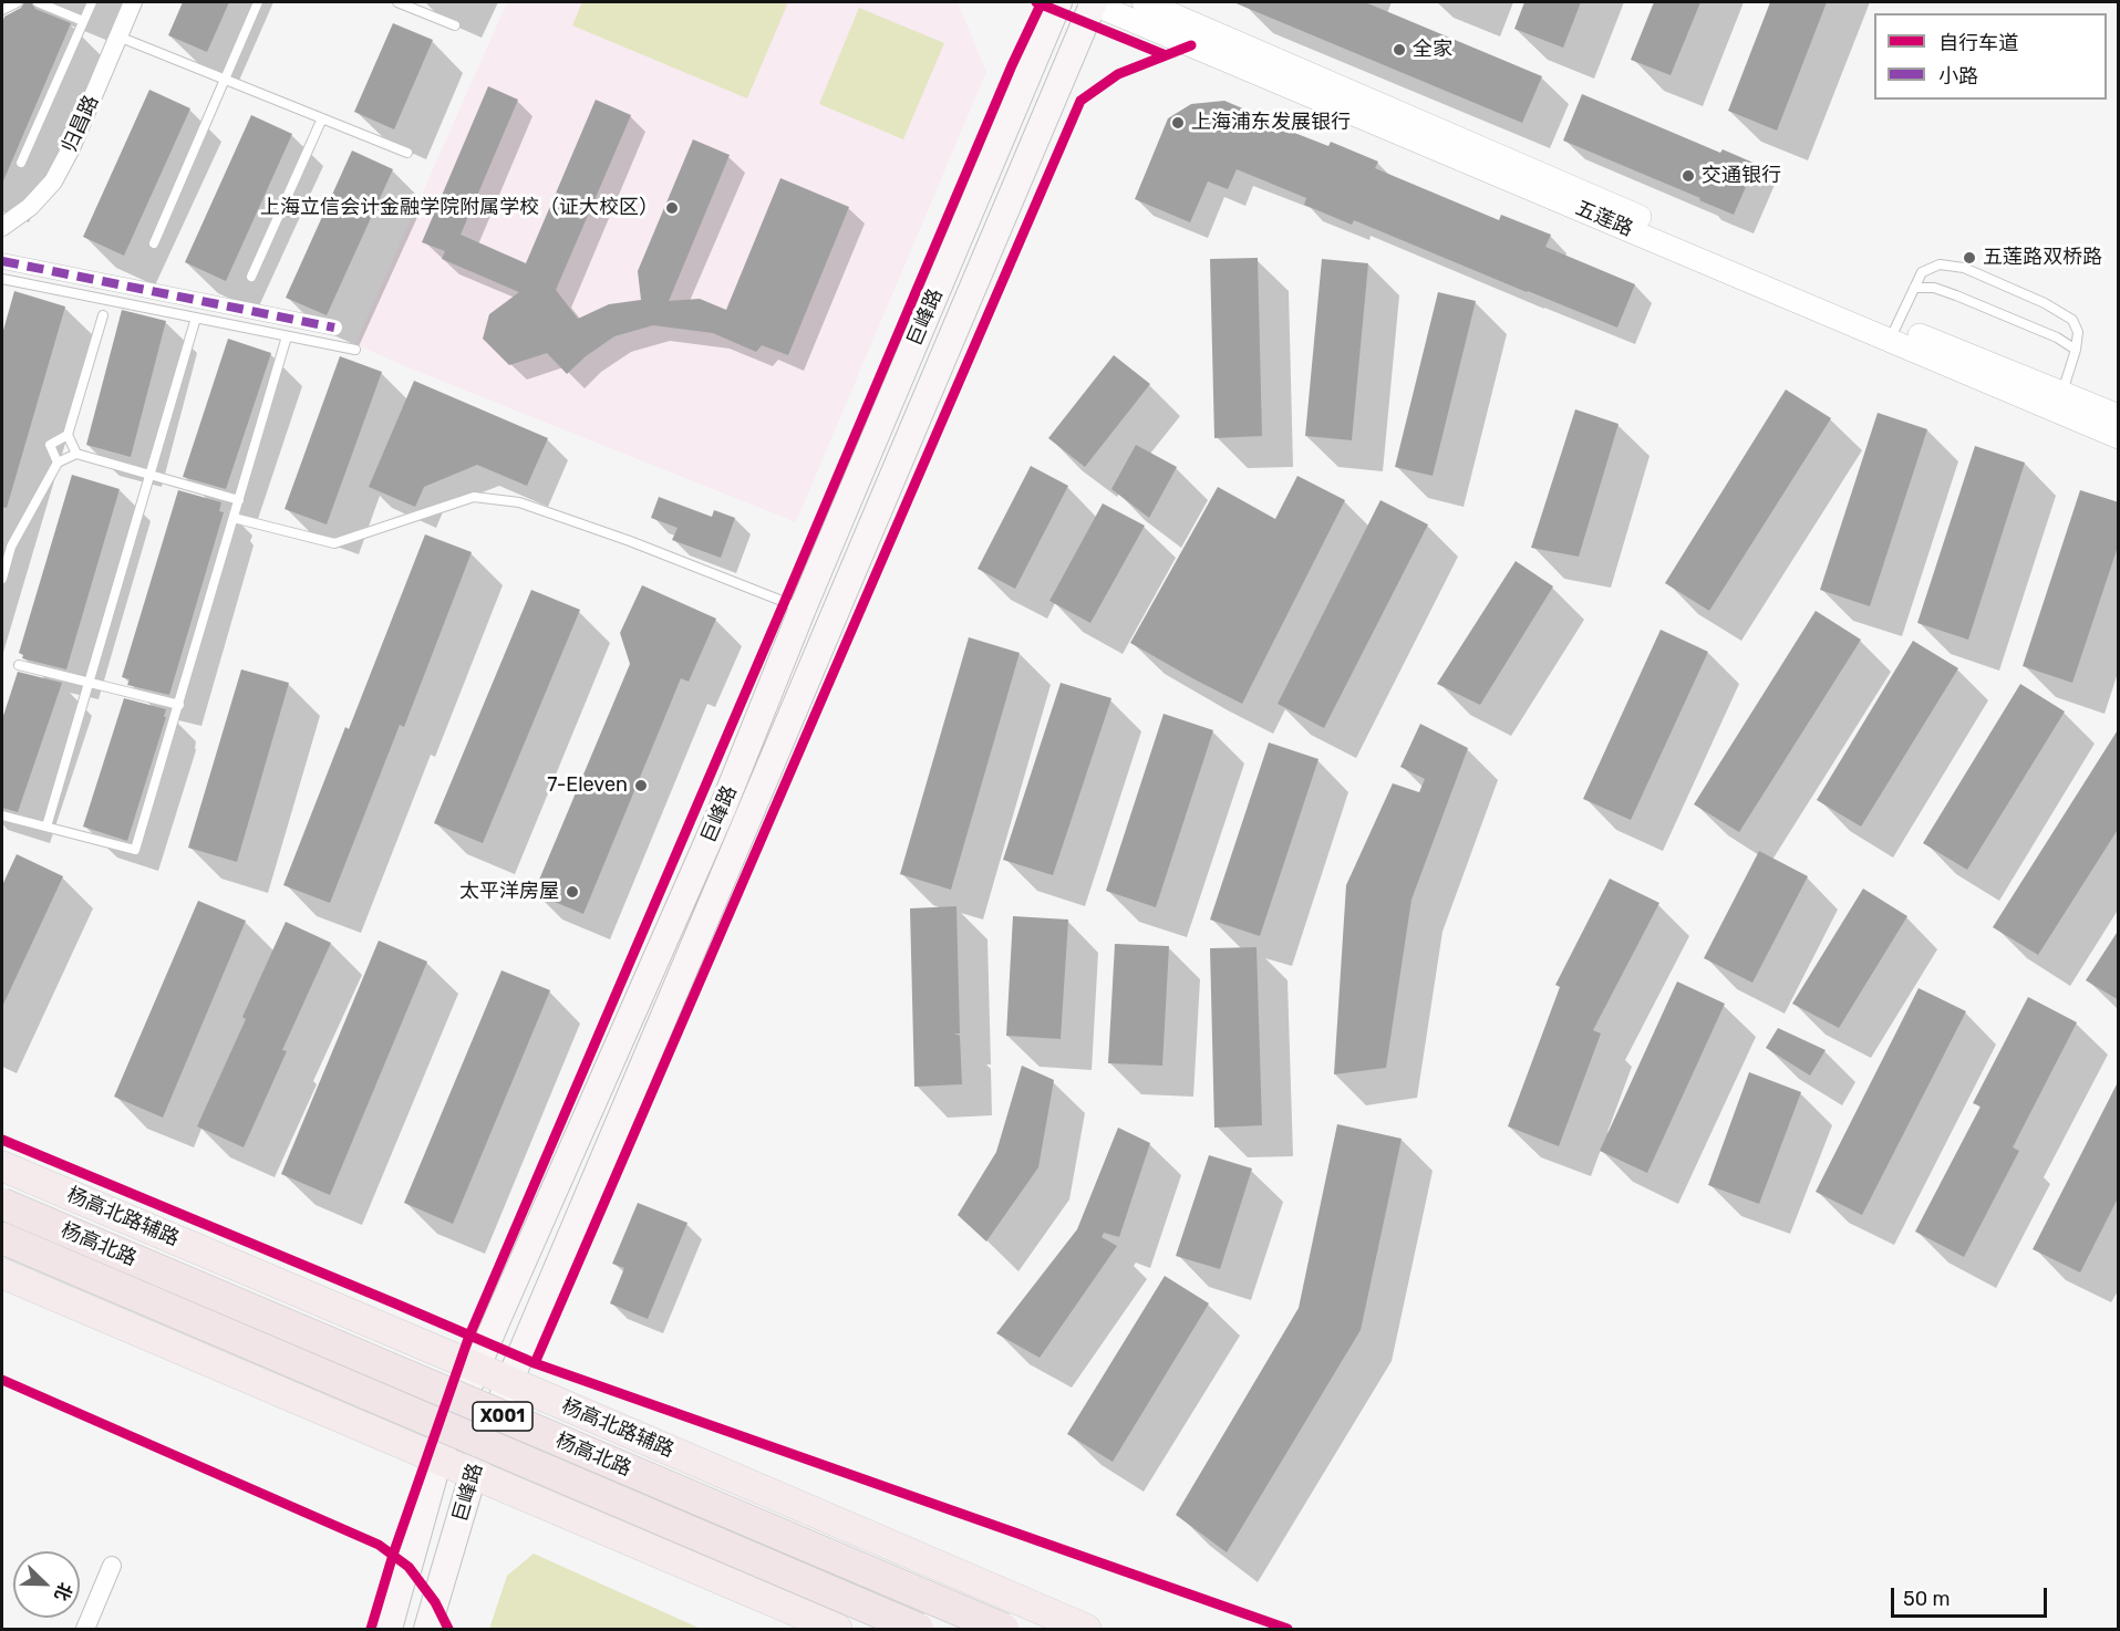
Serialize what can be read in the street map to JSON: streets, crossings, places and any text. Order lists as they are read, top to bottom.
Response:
{
  "streets": {
    "highway": ["杨高北路", "X001"],
    "main road": ["巨峰路", "杨高北路辅路"],
    "street": ["归昌路", "五莲路"]
  },
  "crossings": [
    ["五莲路", "巨峰路"],
    ["巨峰路", "杨高北路辅路"]
  ],
  "places": [
    "全家",
    "上海浦东发展银行",
    "交通银行",
    "上海立信会计金融学院附属学校（证大校区）",
    "五莲路双桥路",
    "7-Eleven",
    "太平洋房屋"
  ],
  "legend": ["自行车道", "小路"],
  "scale_bar": "50 m",
  "north": "bottom right"
}
